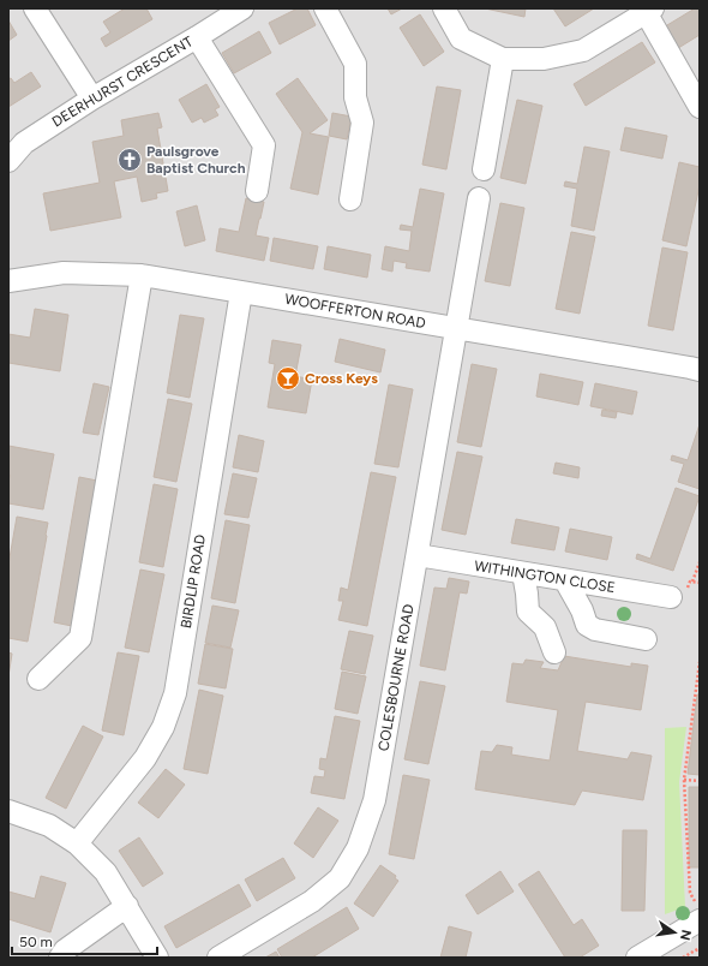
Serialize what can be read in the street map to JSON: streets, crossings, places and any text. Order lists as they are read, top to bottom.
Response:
{
  "streets": {
    "street": [
      "DEERHURST CRESCENT",
      "WOOFFERTON ROAD",
      "WITHINGTON CLOSE",
      "BIRDLIP ROAD",
      "COLESBOURNE ROAD"
    ]
  },
  "crossings": [
    ["WOOFFERTON ROAD", "BIRDLIP ROAD"],
    ["WOOFFERTON ROAD", "COLESBOURNE ROAD"],
    ["WITHINGTON CLOSE", "COLESBOURNE ROAD"]
  ],
  "places": {
    "church": ["Paulsgrove Baptist Church"],
    "bar": ["Cross Keys"]
  },
  "scale_bar": "50 m",
  "north": "right"
}
